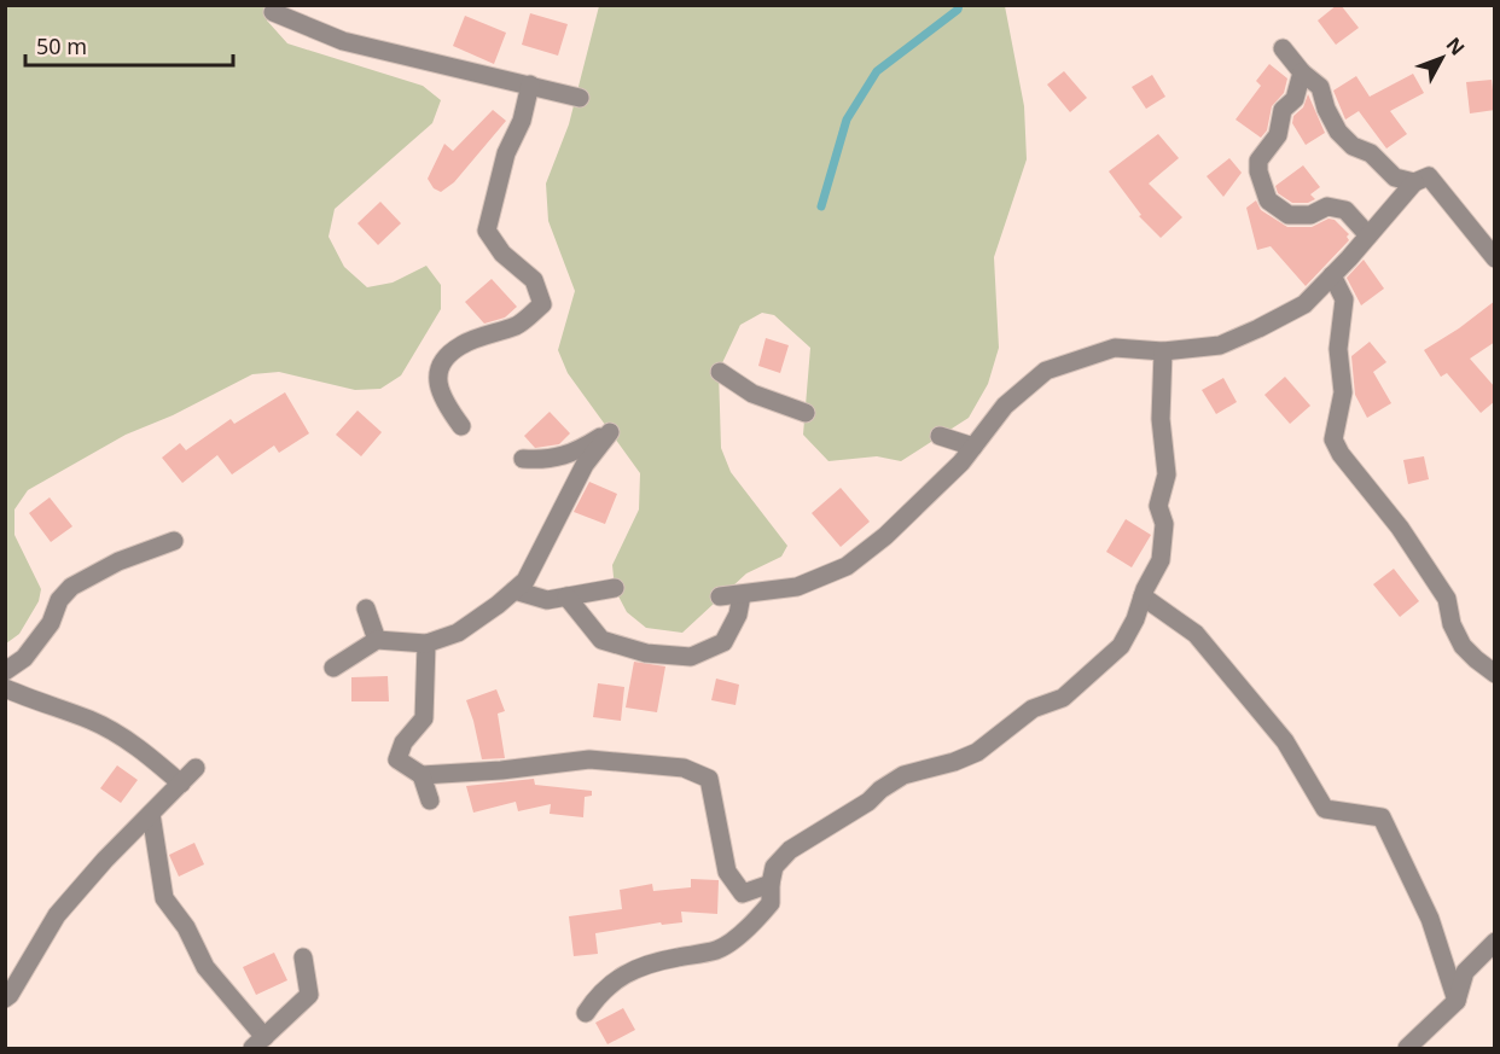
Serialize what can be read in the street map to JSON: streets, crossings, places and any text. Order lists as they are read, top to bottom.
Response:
{
  "scale_bar": "50 m",
  "north": "top right"
}
